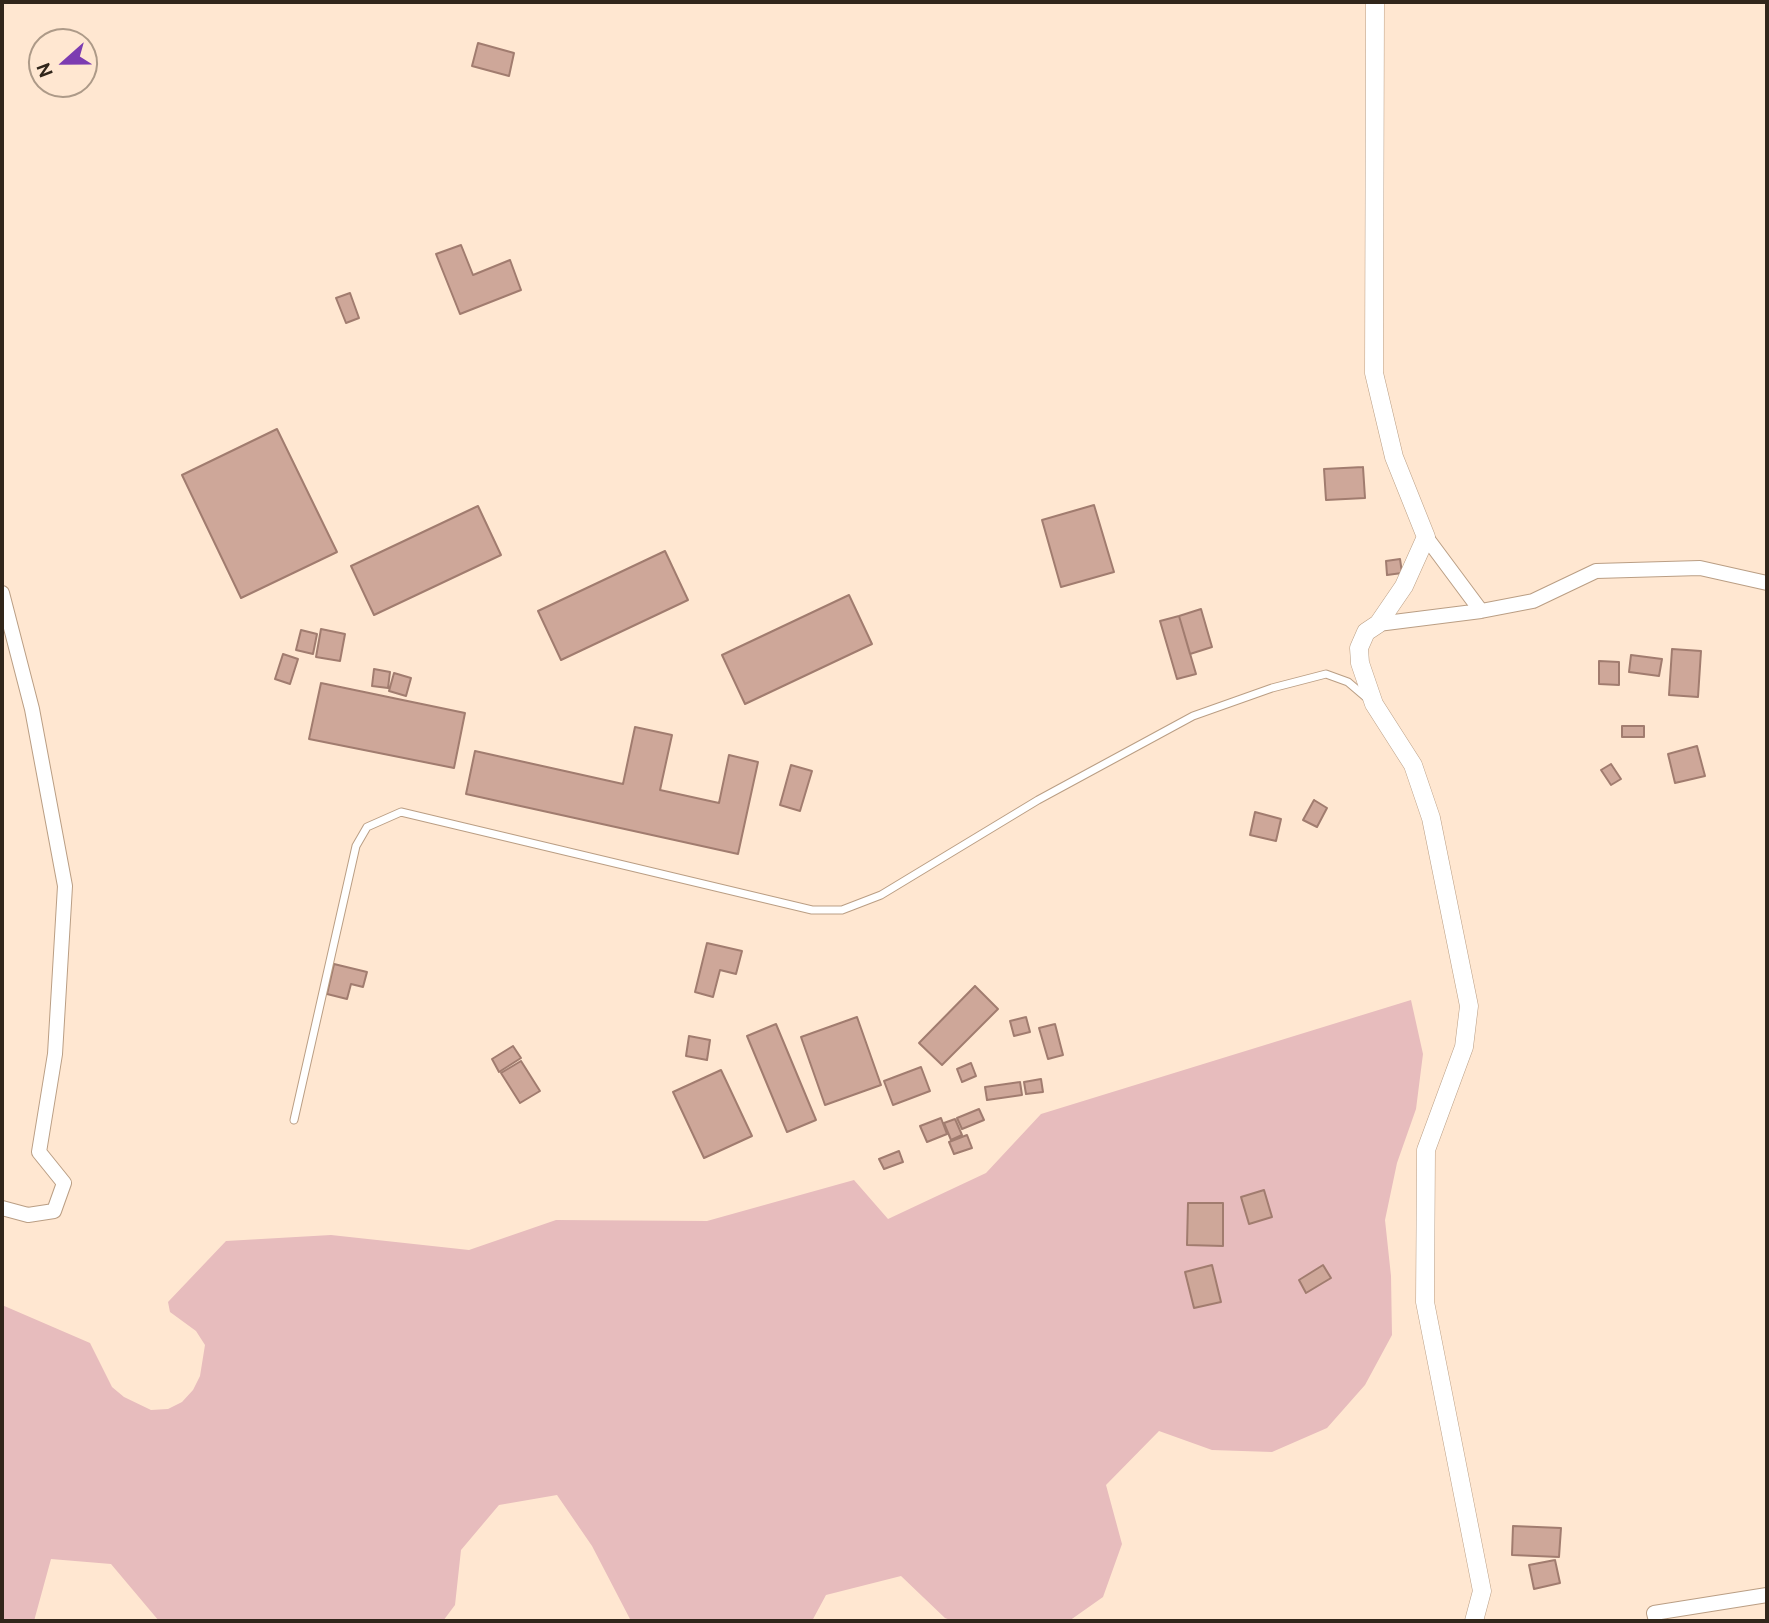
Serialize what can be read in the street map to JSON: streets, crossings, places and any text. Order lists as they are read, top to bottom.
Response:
{
  "north": "left"
}
